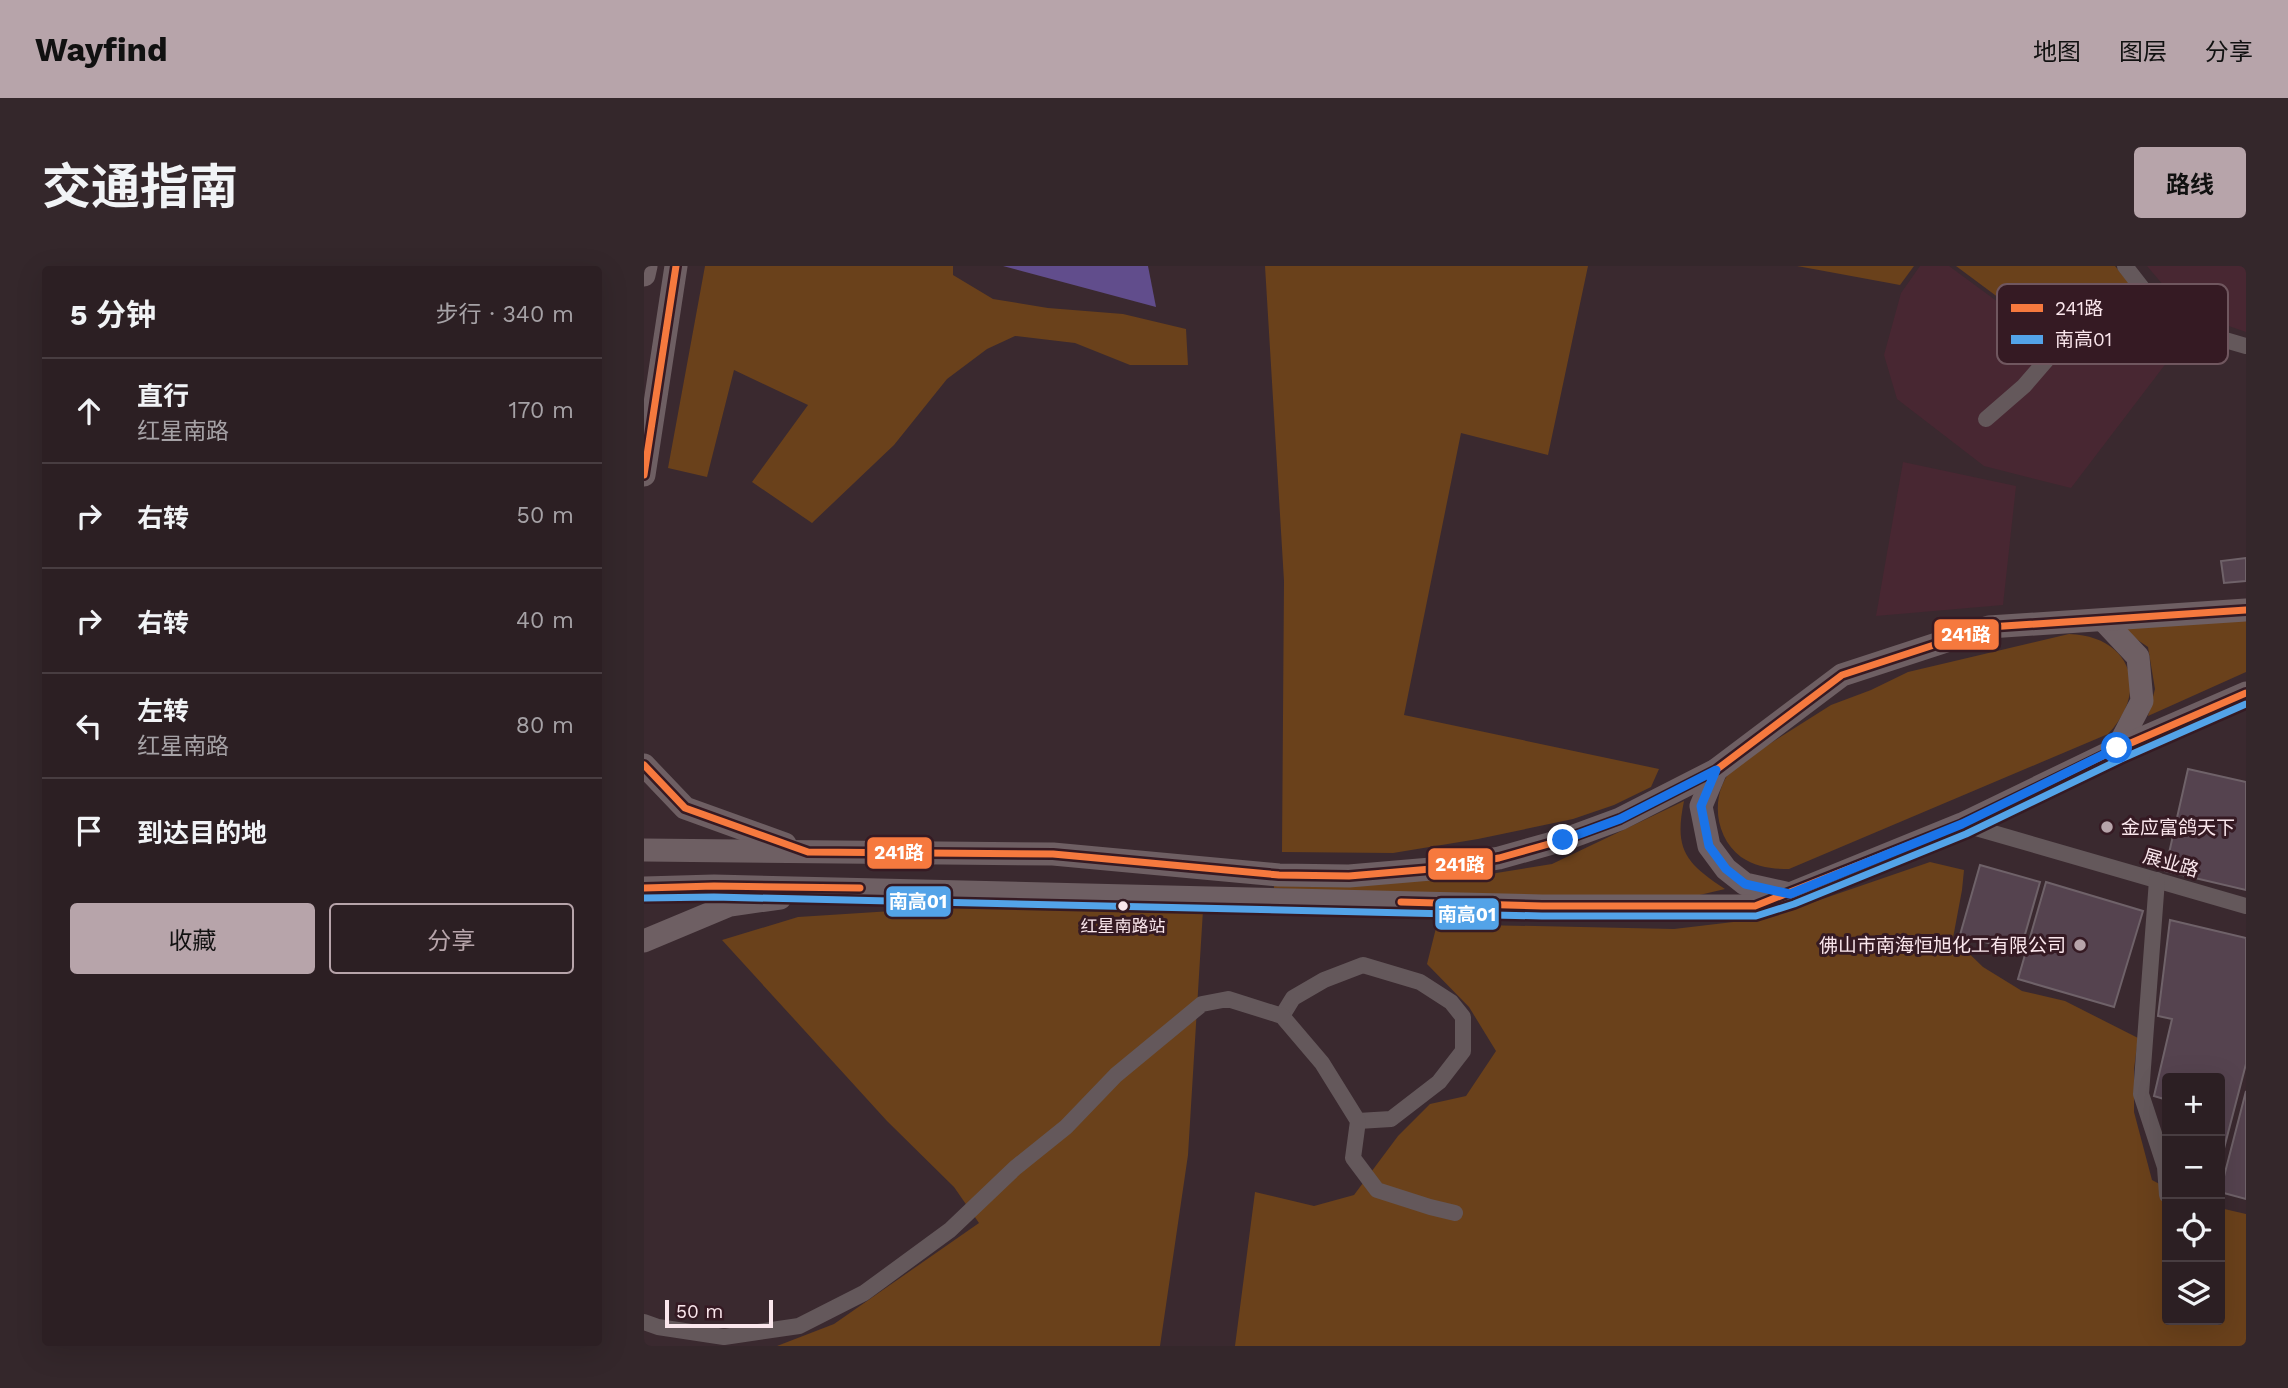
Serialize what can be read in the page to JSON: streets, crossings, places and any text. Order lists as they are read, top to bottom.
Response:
{
  "streets": {
    "street": ["展业路"]
  },
  "places": ["金应富鸽天下", "红星南路站", "佛山市南海恒旭化工有限公司"],
  "lines": ["transit line 241路", "transit line 南高01"],
  "legend": ["241路", "南高01"],
  "scale_bar": "50 m",
  "page": {
    "header": "Wayfind",
    "nav": ["地图", "图层", "分享"],
    "title": "交通指南",
    "buttons": [
      "路线",
      ["收藏", "分享"]
    ],
    "heading": ["5 分钟", "步行 · 340 m"],
    "list": [
      ["直行", "红星南路", "170 m"],
      ["右转", "50 m"],
      ["右转", "40 m"],
      ["左转", "红星南路", "80 m"],
      "到达目的地"
    ],
    "map_buttons": ["+", "−"],
    "scale": "50 m"
  }
}
